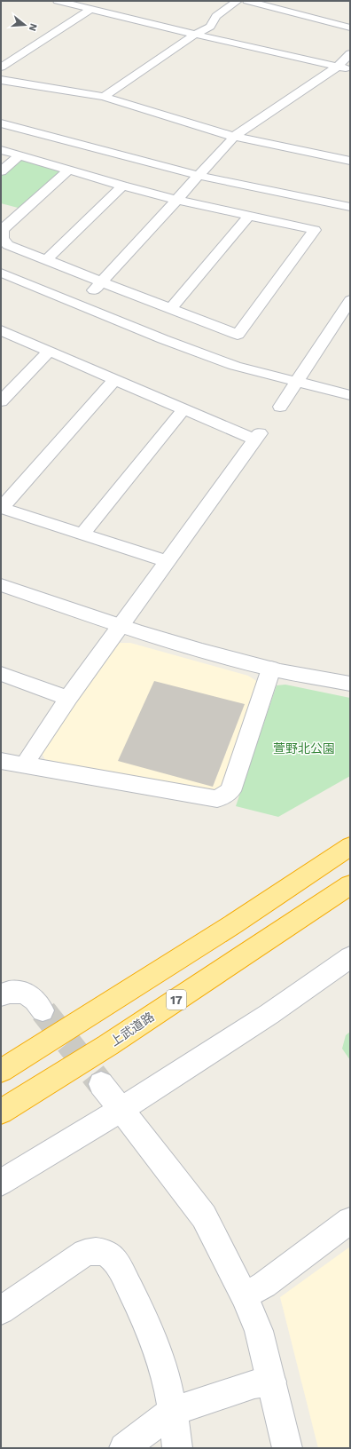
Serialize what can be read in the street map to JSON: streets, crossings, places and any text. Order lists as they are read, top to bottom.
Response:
{
  "streets": {
    "highway": ["17", "上武道路"]
  },
  "parks": ["萱野北公園"],
  "north": "right"
}
